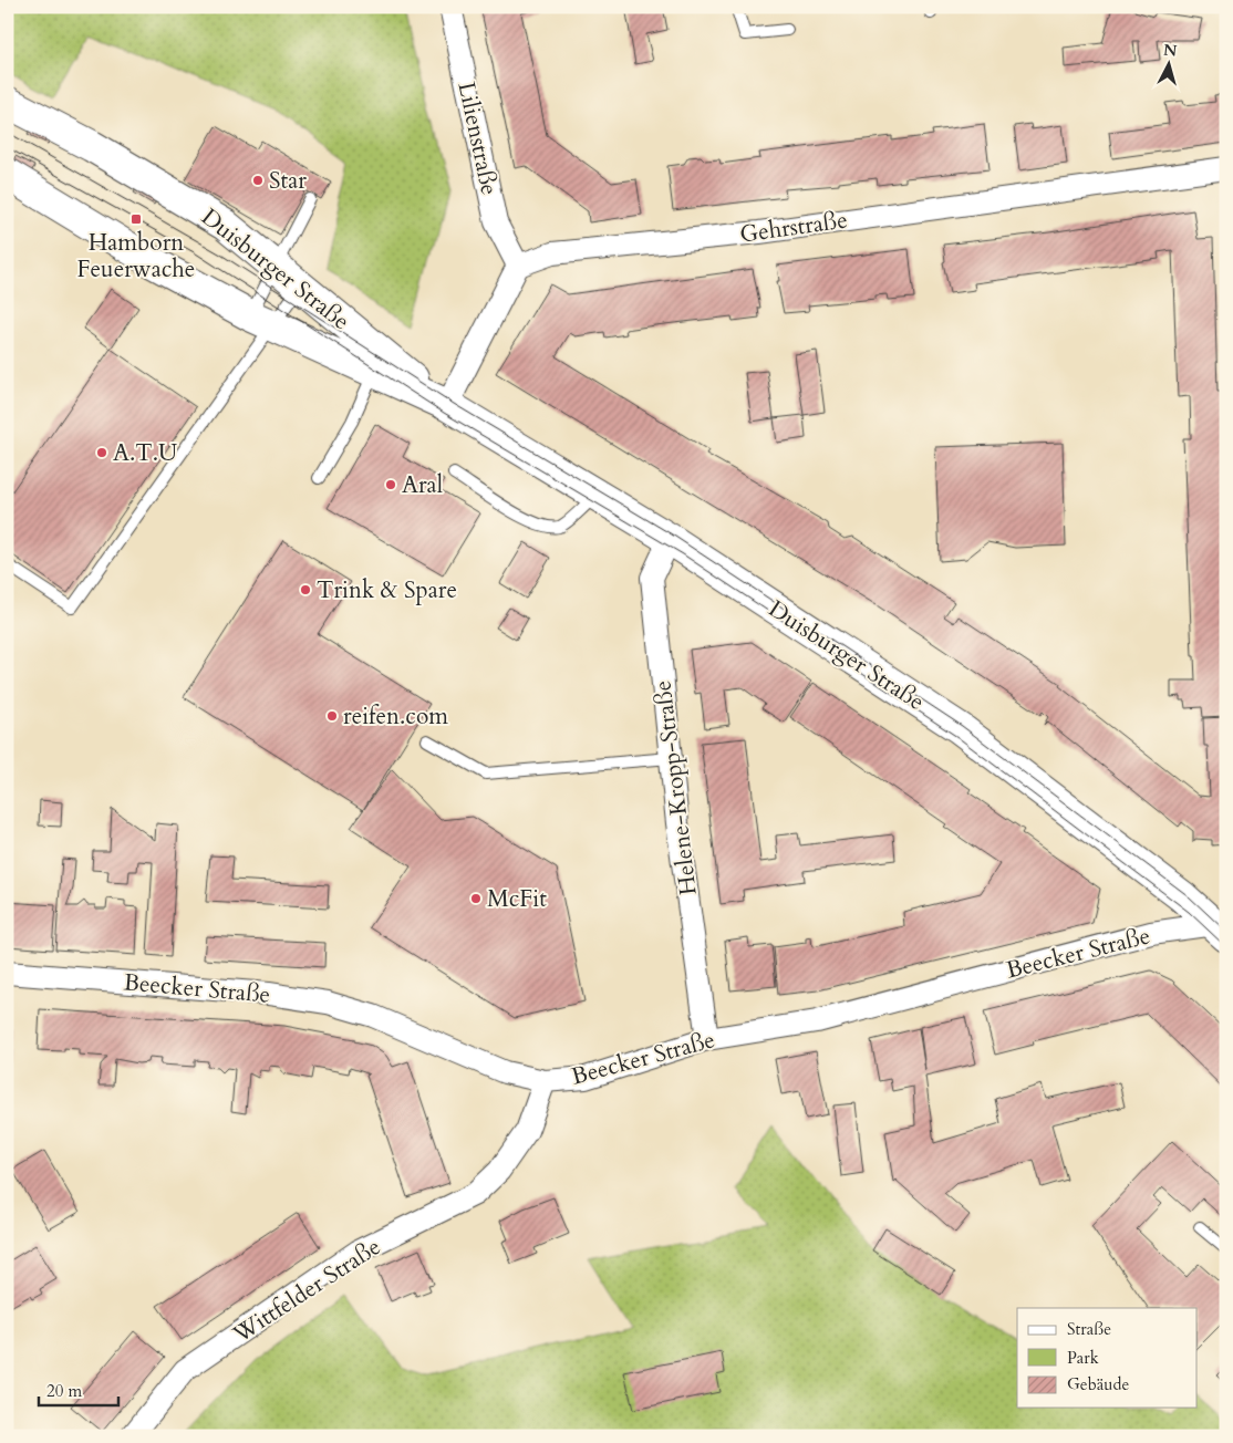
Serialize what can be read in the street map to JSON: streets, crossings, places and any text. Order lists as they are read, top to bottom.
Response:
{
  "streets": {
    "main road": ["Duisburger Straße"],
    "street": [
      "Lilienstraße",
      "Gehrstraße",
      "Helene-Kropp-Straße",
      "Beecker Straße",
      "Wittfelder Straße"
    ]
  },
  "crossings": [
    ["Lilienstraße", "Gehrstraße"],
    ["Duisburger Straße", "Helene-Kropp-Straße"],
    ["Duisburger Straße", "Beecker Straße"],
    ["Helene-Kropp-Straße", "Beecker Straße"],
    ["Beecker Straße", "Wittfelder Straße"]
  ],
  "places": {
    "other": [
      "Star",
      "A.T.U",
      "Aral",
      "Trink & Spare",
      "reifen.com",
      "McFit"
    ],
    "transit": ["Hamborn Feuerwache"]
  },
  "legend": ["Straße", "Park", "Gebäude"],
  "scale_bar": "20 m",
  "north": "top"
}
